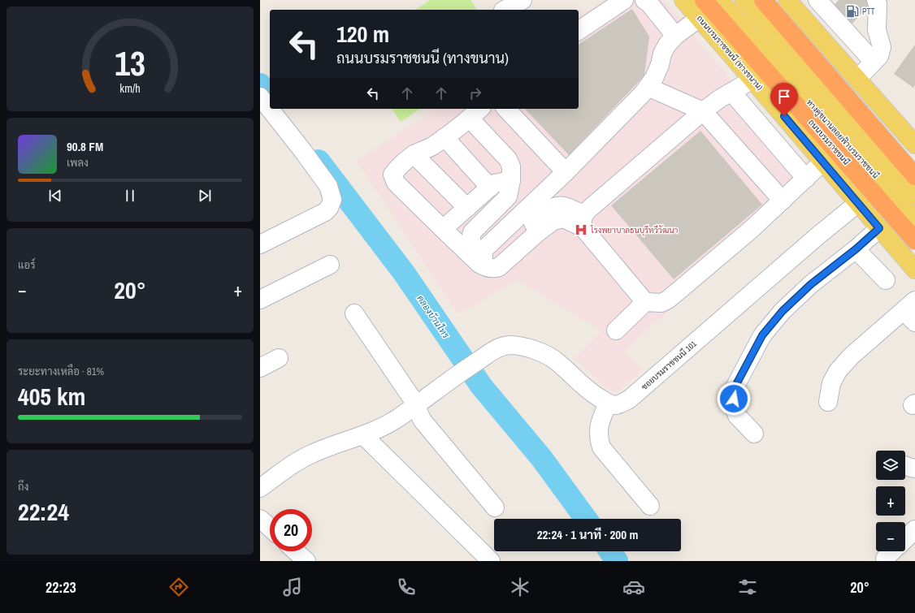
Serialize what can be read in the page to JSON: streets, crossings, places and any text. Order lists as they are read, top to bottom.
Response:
{
  "streets": {
    "highway": ["ถนนบรมราชชนนี"],
    "main road": ["ถนนบรมราชชนนี (ทางขนาน)", "ทางคู่ขนานลอยฟ้าบรมราชชนนี"],
    "street": ["ซอยบรมราชชนนี 101"]
  },
  "crossings": [
    ["ถนนบรมราชชนนี (ทางขนาน)", "ซอยบรมราชชนนี 101"]
  ],
  "water": ["คลองบ้านไทร"],
  "places": {
    "fuel station": ["PTT"],
    "hospital": ["โรงพยาบาลธนบุรีทวีวัฒนา"]
  },
  "page": {
    "turn": ["120 m", "ถนนบรมราชชนนี (ทางขนาน)"],
    "song": ["90.8 FM", "เพลง"],
    "tile": [
      "แอร์",
      ["ระยะทางเหลือ · 81%", "405 km"],
      ["ถึง", "22:24"]
    ],
    "heat": ["−", "20°", "+"],
    "map_buttons": ["+", "−"],
    "limit": "20",
    "trip": "22:24 · 1 นาที · 200 m",
    "tabs": ["22:23", "20°"],
    "gauge": ["13", "km/h"]
  }
}
